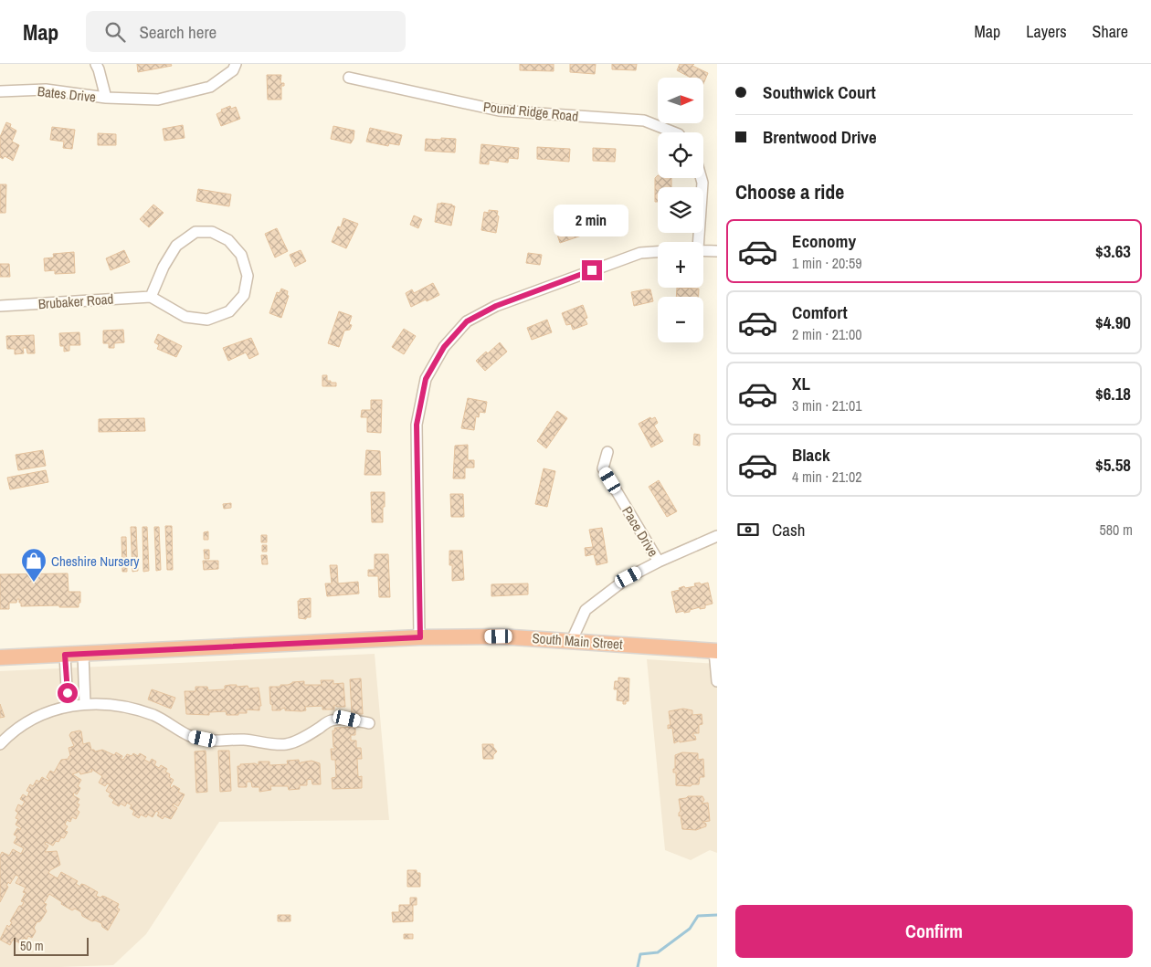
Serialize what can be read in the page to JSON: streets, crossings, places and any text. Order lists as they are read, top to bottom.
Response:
{
  "streets": {
    "highway": ["South Main Street"],
    "street": [
      "Bates Drive",
      "Pound Ridge Road",
      "Brubaker Road",
      "Pace Drive"
    ]
  },
  "places": {
    "shop": ["Cheshire Nursery"]
  },
  "scale_bar": "50 m",
  "north": "right",
  "page": {
    "header": "Map",
    "search": "Search here",
    "nav": ["Map", "Layers", "Share"],
    "banner": ["Southwick Court", "Brentwood Drive"],
    "map_buttons": ["+", "−"],
    "heading": "Choose a ride",
    "bubble": "2 min",
    "list": [
      {
        "name": "Economy",
        "note": "1 min · 20:59",
        "value": "$3.63"
      },
      {
        "name": "Comfort",
        "note": "2 min · 21:00",
        "value": "$4.90"
      },
      {
        "name": "XL",
        "note": "3 min · 21:01",
        "value": "$6.18"
      },
      {
        "name": "Black",
        "note": "4 min · 21:02",
        "value": "$5.58"
      }
    ],
    "pay": ["Cash", "580 m"],
    "buttons": "Confirm",
    "scale": "50 m"
  }
}
